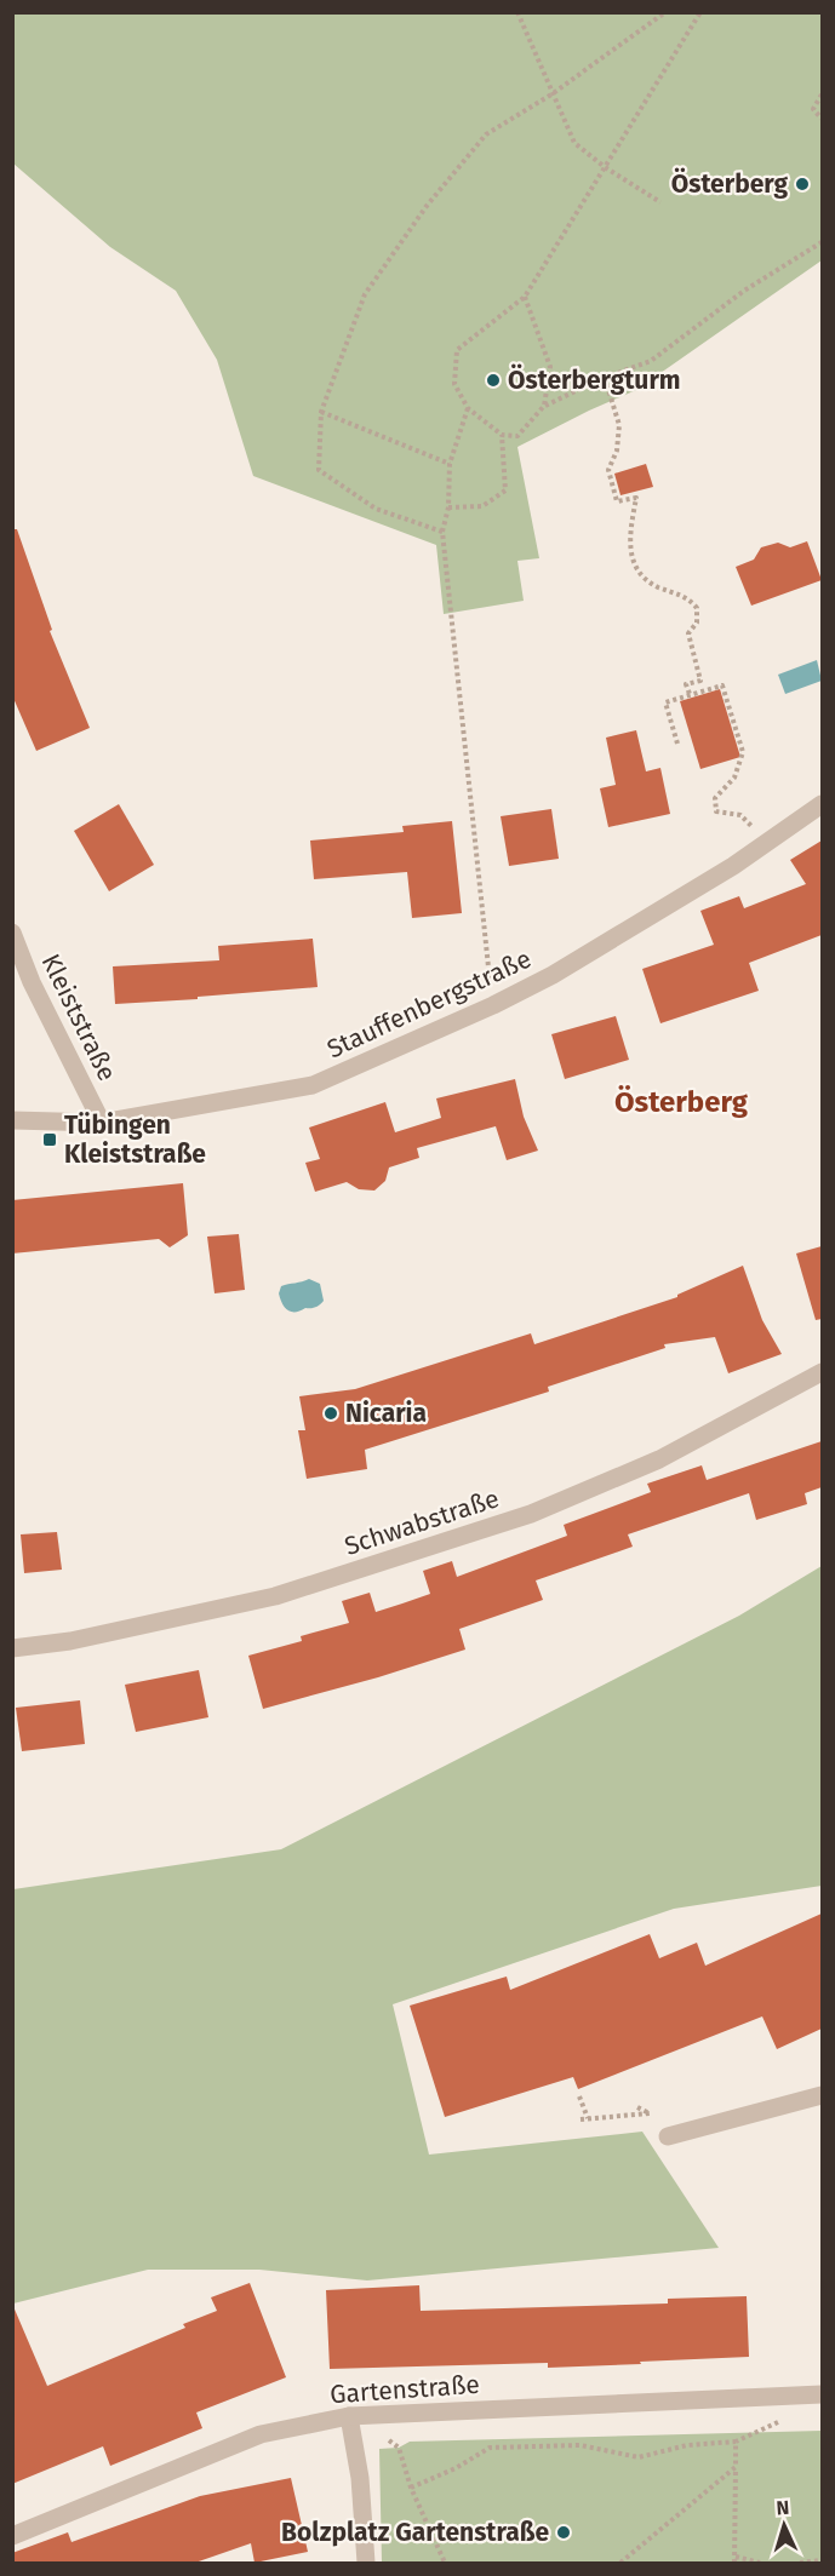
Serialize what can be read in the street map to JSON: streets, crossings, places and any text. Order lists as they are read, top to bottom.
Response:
{
  "streets": {
    "street": [
      "Stauffenbergstraße",
      "Kleiststraße",
      "Schwabstraße",
      "Gartenstraße"
    ]
  },
  "crossings": [
    ["Stauffenbergstraße", "Kleiststraße"]
  ],
  "districts": ["Österberg"],
  "places": {
    "other": [
      "Österberg",
      "Österbergturm",
      "Nicaria",
      "Bolzplatz Gartenstraße"
    ],
    "transit": ["Tübingen Kleiststraße"]
  },
  "north": "top"
}
